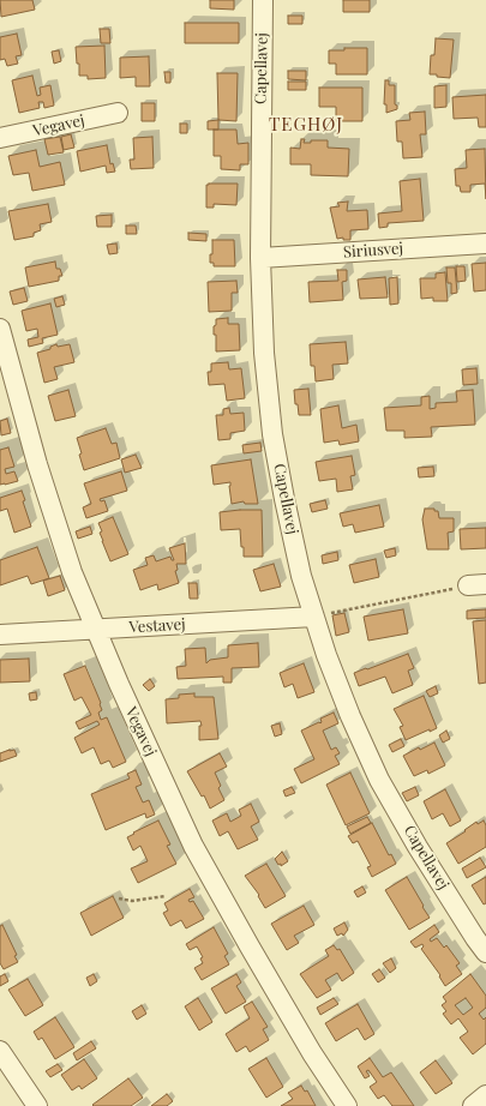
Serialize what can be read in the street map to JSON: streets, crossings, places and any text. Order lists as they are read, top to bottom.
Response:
{
  "streets": {
    "street": [
      "Capellavej",
      "Vegavej",
      "Siriusvej",
      "Vestavej"
    ]
  },
  "crossings": [
    ["Capellavej", "Siriusvej"],
    ["Capellavej", "Vestavej"],
    ["Vegavej", "Vestavej"]
  ],
  "districts": ["TEGHØJ"]
}
